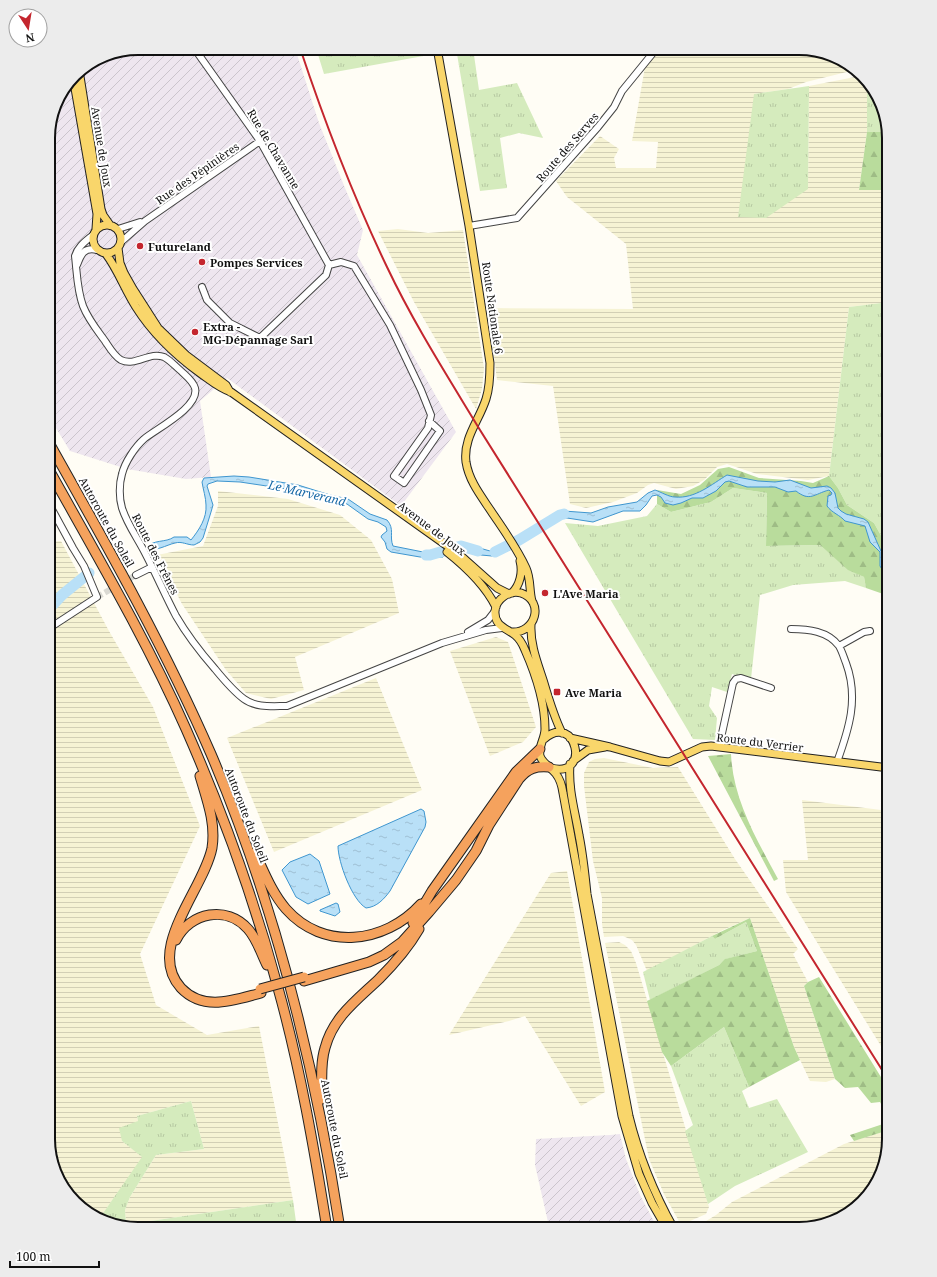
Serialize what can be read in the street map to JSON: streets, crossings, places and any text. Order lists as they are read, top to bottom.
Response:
{
  "streets": {
    "highway": ["Autoroute du Soleil"],
    "main road": ["Avenue de Joux", "Route Nationale 6", "Route du Verrier"],
    "street": [
      "Route des Serves",
      "Rue de Chavanne",
      "Rue des Pépinières",
      "Route des Frênes"
    ]
  },
  "crossings": [
    ["Avenue de Joux", "Rue des Pépinières"],
    ["Avenue de Joux", "Route Nationale 6"],
    ["Avenue de Joux", "Route des Frênes"],
    ["Route des Serves", "Route Nationale 6"],
    ["Rue de Chavanne", "Rue des Pépinières"],
    ["Rue des Pépinières", "Route des Frênes"],
    ["Route Nationale 6", "Route des Frênes"]
  ],
  "water": ["Le Marverand"],
  "places": {
    "other": [
      "Futureland",
      "Pompes Services",
      "Extra - MG-Dépannage Sarl",
      "L'Ave Maria"
    ],
    "transit": ["Ave Maria"]
  },
  "scale_bar": "100 m",
  "north": "bottom"
}
